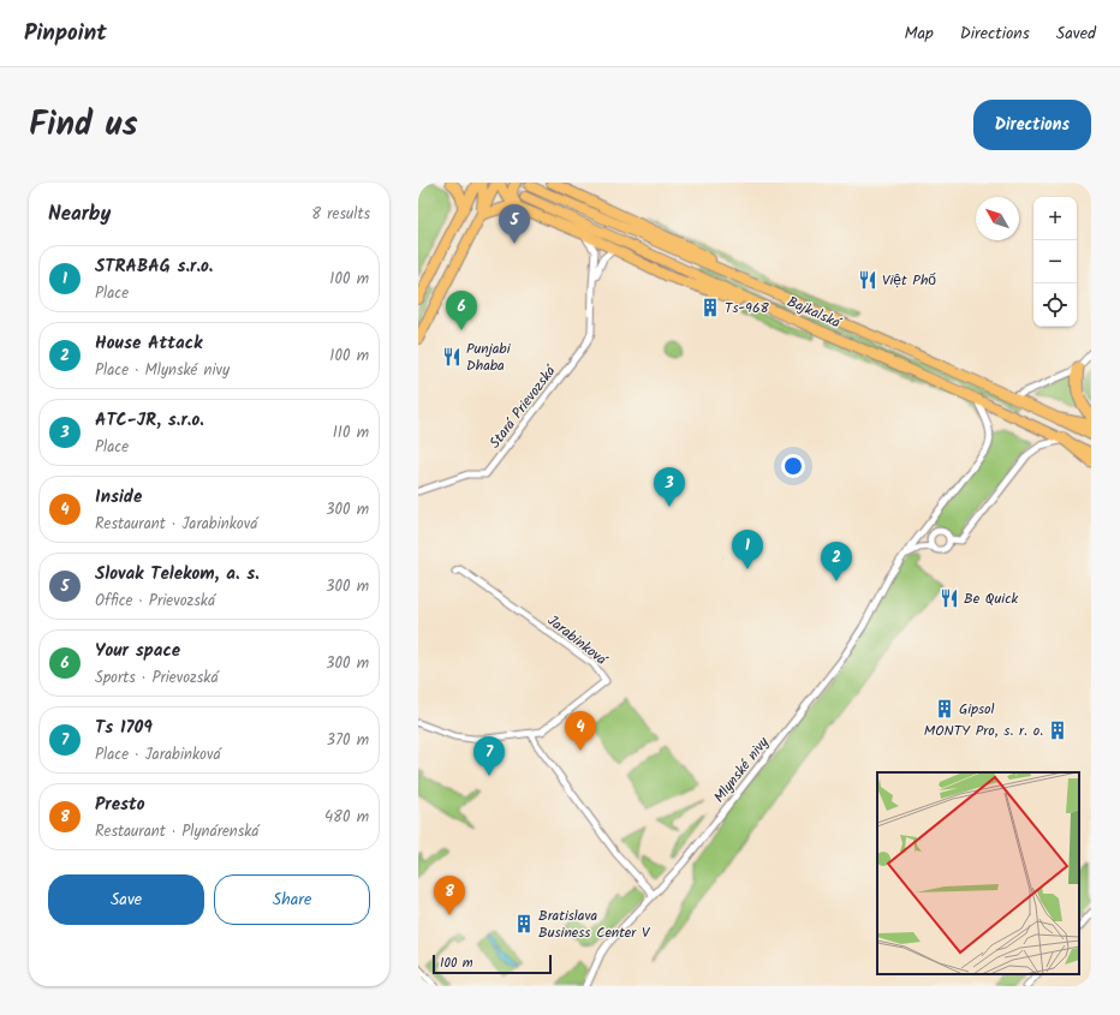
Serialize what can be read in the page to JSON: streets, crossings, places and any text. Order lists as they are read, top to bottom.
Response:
{
  "streets": {
    "main road": ["Bajkalská"],
    "street": ["Stará Prievozská", "Jarabinková", "Mlynské nivy"]
  },
  "crossings": [
    ["Bajkalská", "Mlynské nivy"]
  ],
  "places": {
    "restaurant": ["Việt Phố", "Punjabi Dhaba", "Be Quick"],
    "building": [
      "Ts-968",
      "Gipsol",
      "MONTY Pro, s. r. o.",
      "Bratislava Business Center V"
    ]
  },
  "scale_bar": "100 m",
  "north": "top left",
  "page": {
    "header": "Pinpoint",
    "nav": ["Map", "Directions", "Saved"],
    "title": "Find us",
    "buttons": [
      "Directions",
      ["Save", "Share"]
    ],
    "heading": ["Nearby", "8 results"],
    "map_buttons": ["+", "−"],
    "pins": [
      "5",
      "6",
      "3",
      "1",
      "2",
      "4",
      "7",
      "8"
    ],
    "list": [
      {
        "mark": "1",
        "name": "STRABAG s.r.o.",
        "note": "Place",
        "value": "100 m"
      },
      {
        "mark": "2",
        "name": "House Attack",
        "note": "Place · Mlynské nivy",
        "value": "100 m"
      },
      {
        "mark": "3",
        "name": "ATC-JR, s.r.o.",
        "note": "Place",
        "value": "110 m"
      },
      {
        "mark": "4",
        "name": "Inside",
        "note": "Restaurant · Jarabinková",
        "value": "300 m"
      },
      {
        "mark": "5",
        "name": "Slovak Telekom, a. s.",
        "note": "Office · Prievozská",
        "value": "300 m"
      },
      {
        "mark": "6",
        "name": "Your space",
        "note": "Sports · Prievozská",
        "value": "300 m"
      },
      {
        "mark": "7",
        "name": "Ts 1709",
        "note": "Place · Jarabinková",
        "value": "370 m"
      },
      {
        "mark": "8",
        "name": "Presto",
        "note": "Restaurant · Plynárenská",
        "value": "480 m"
      }
    ],
    "scale": "100 m"
  }
}
